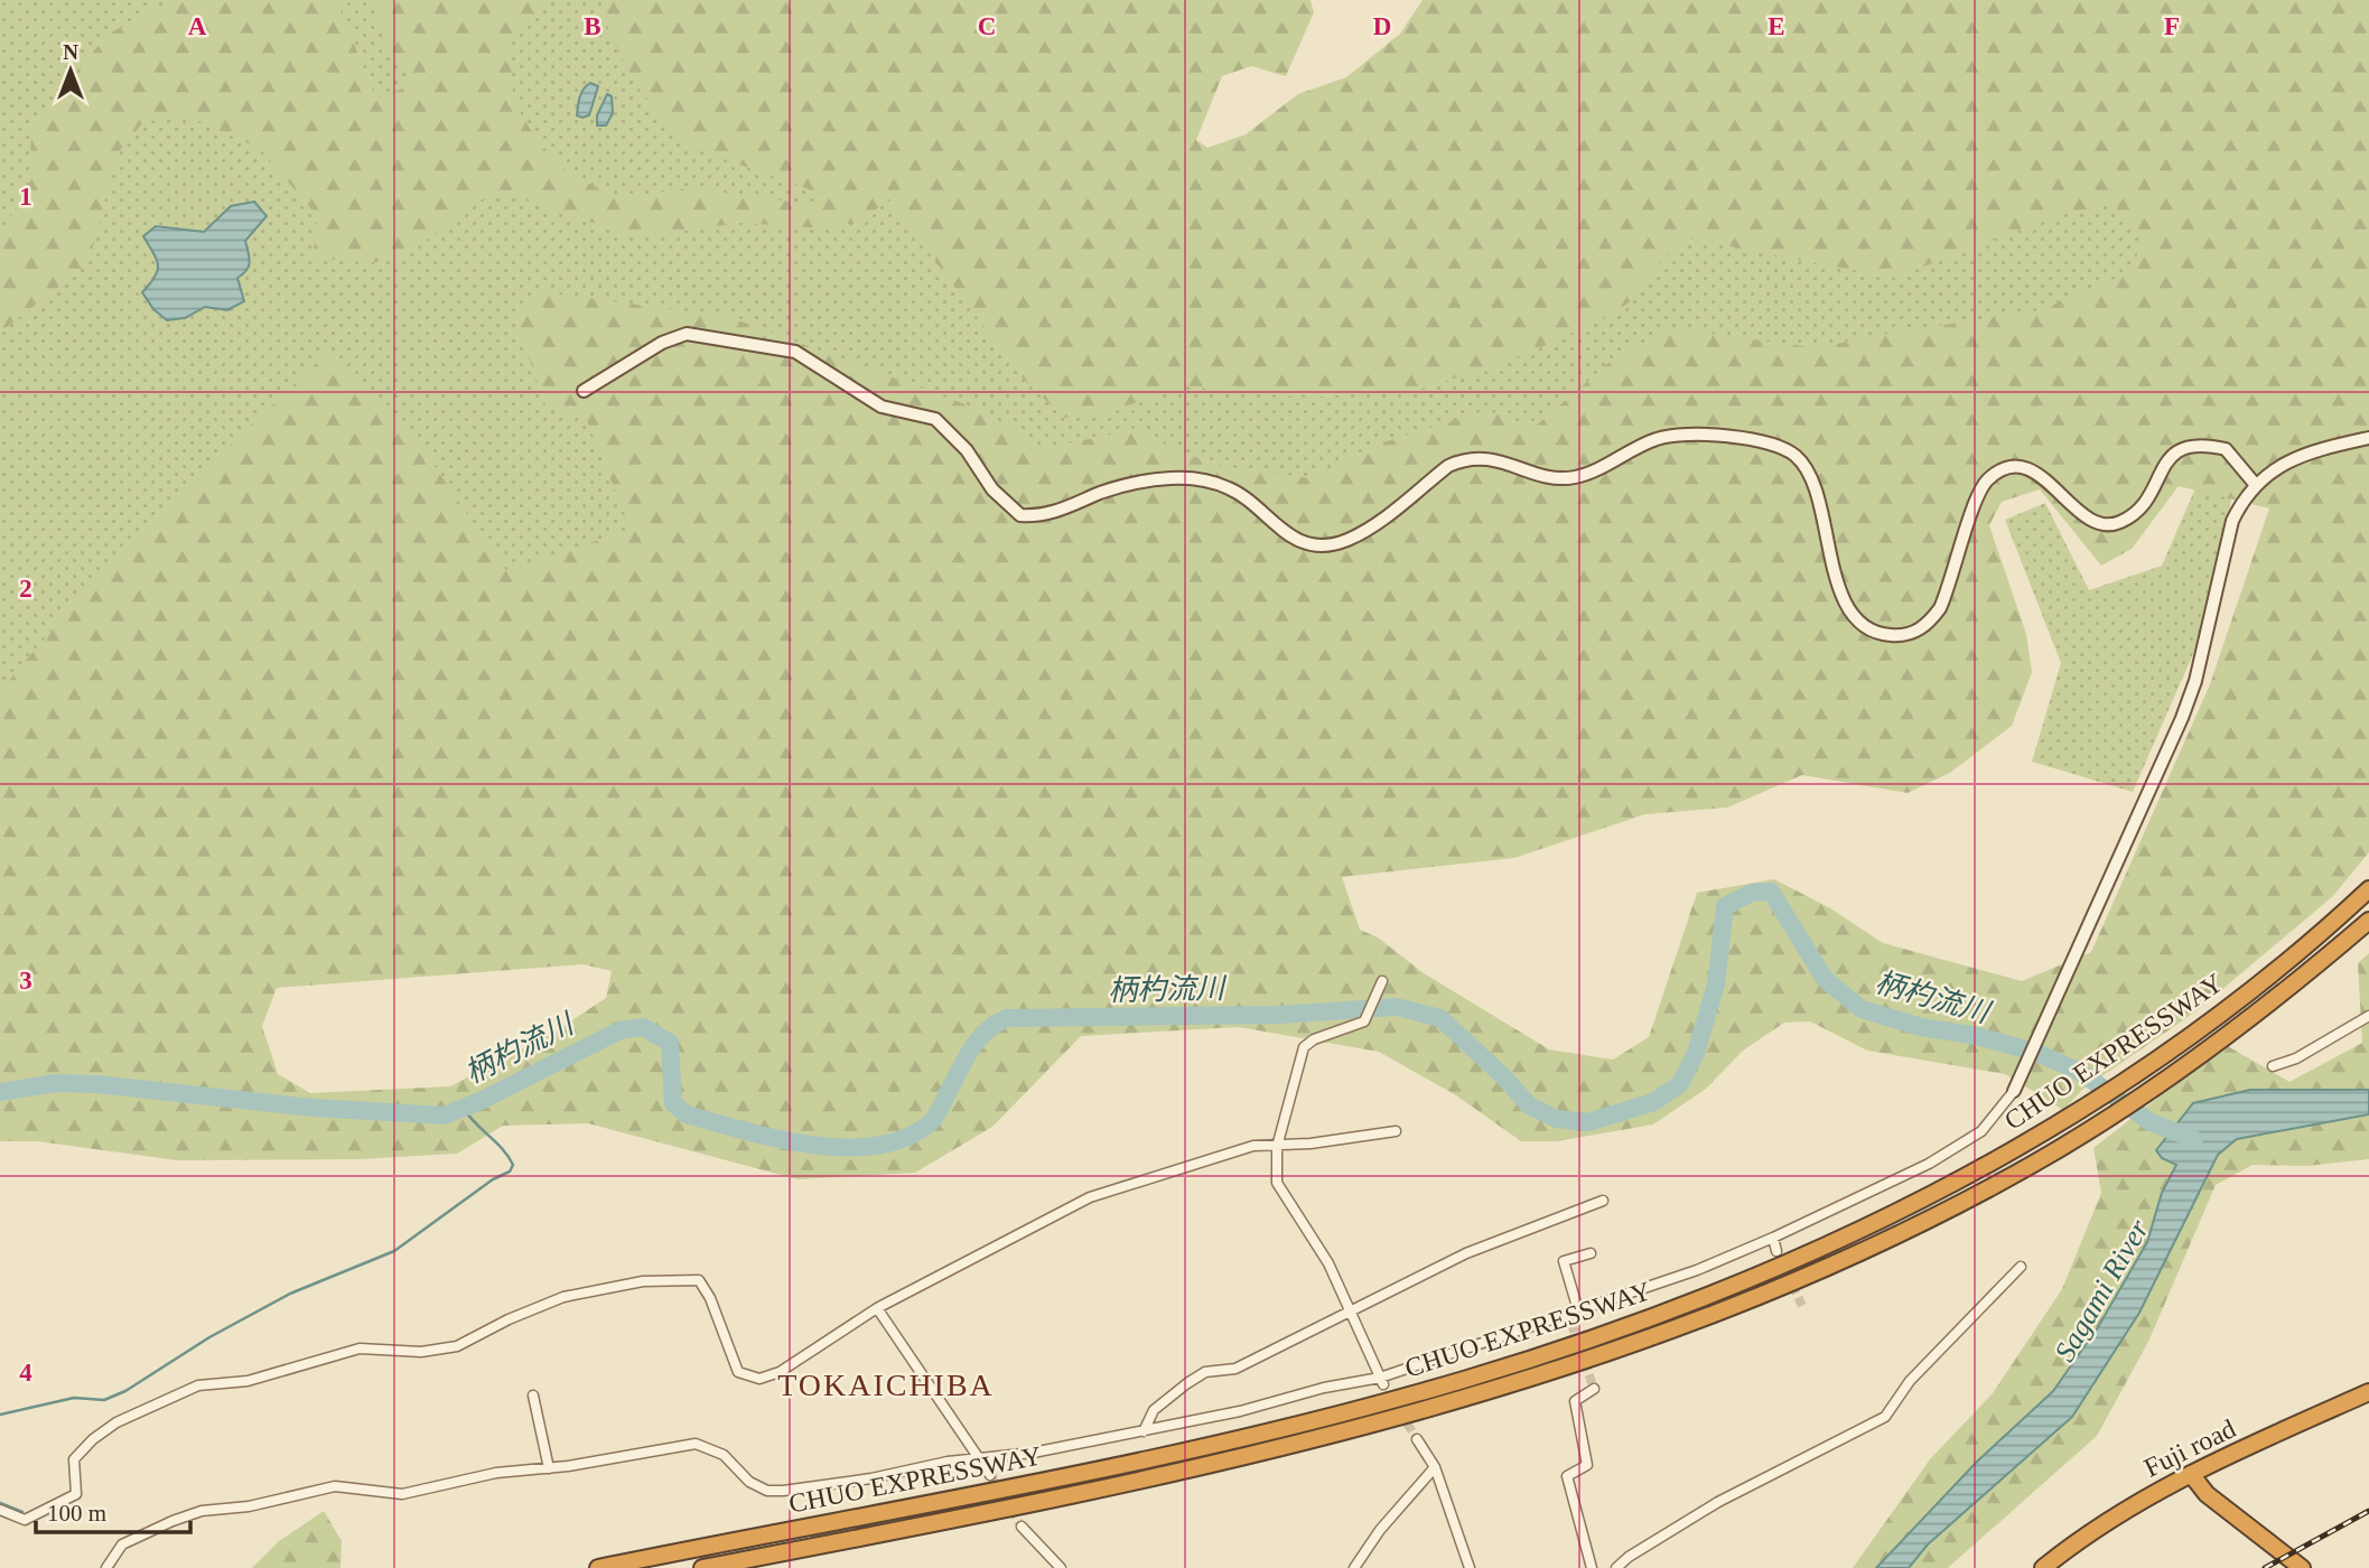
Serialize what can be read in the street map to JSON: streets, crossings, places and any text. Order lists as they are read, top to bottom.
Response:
{
  "streets": {
    "highway": ["CHUO EXPRESSWAY", "Fuji road"]
  },
  "districts": ["TOKAICHIBA"],
  "water": ["柄杓流川", "Sagami River"],
  "scale_bar": "100 m",
  "north": "top",
  "grid": {
    "columns": [
      "A",
      "B",
      "C",
      "D",
      "E",
      "F"
    ],
    "rows": [
      "1",
      "2",
      "3",
      "4"
    ]
  }
}
